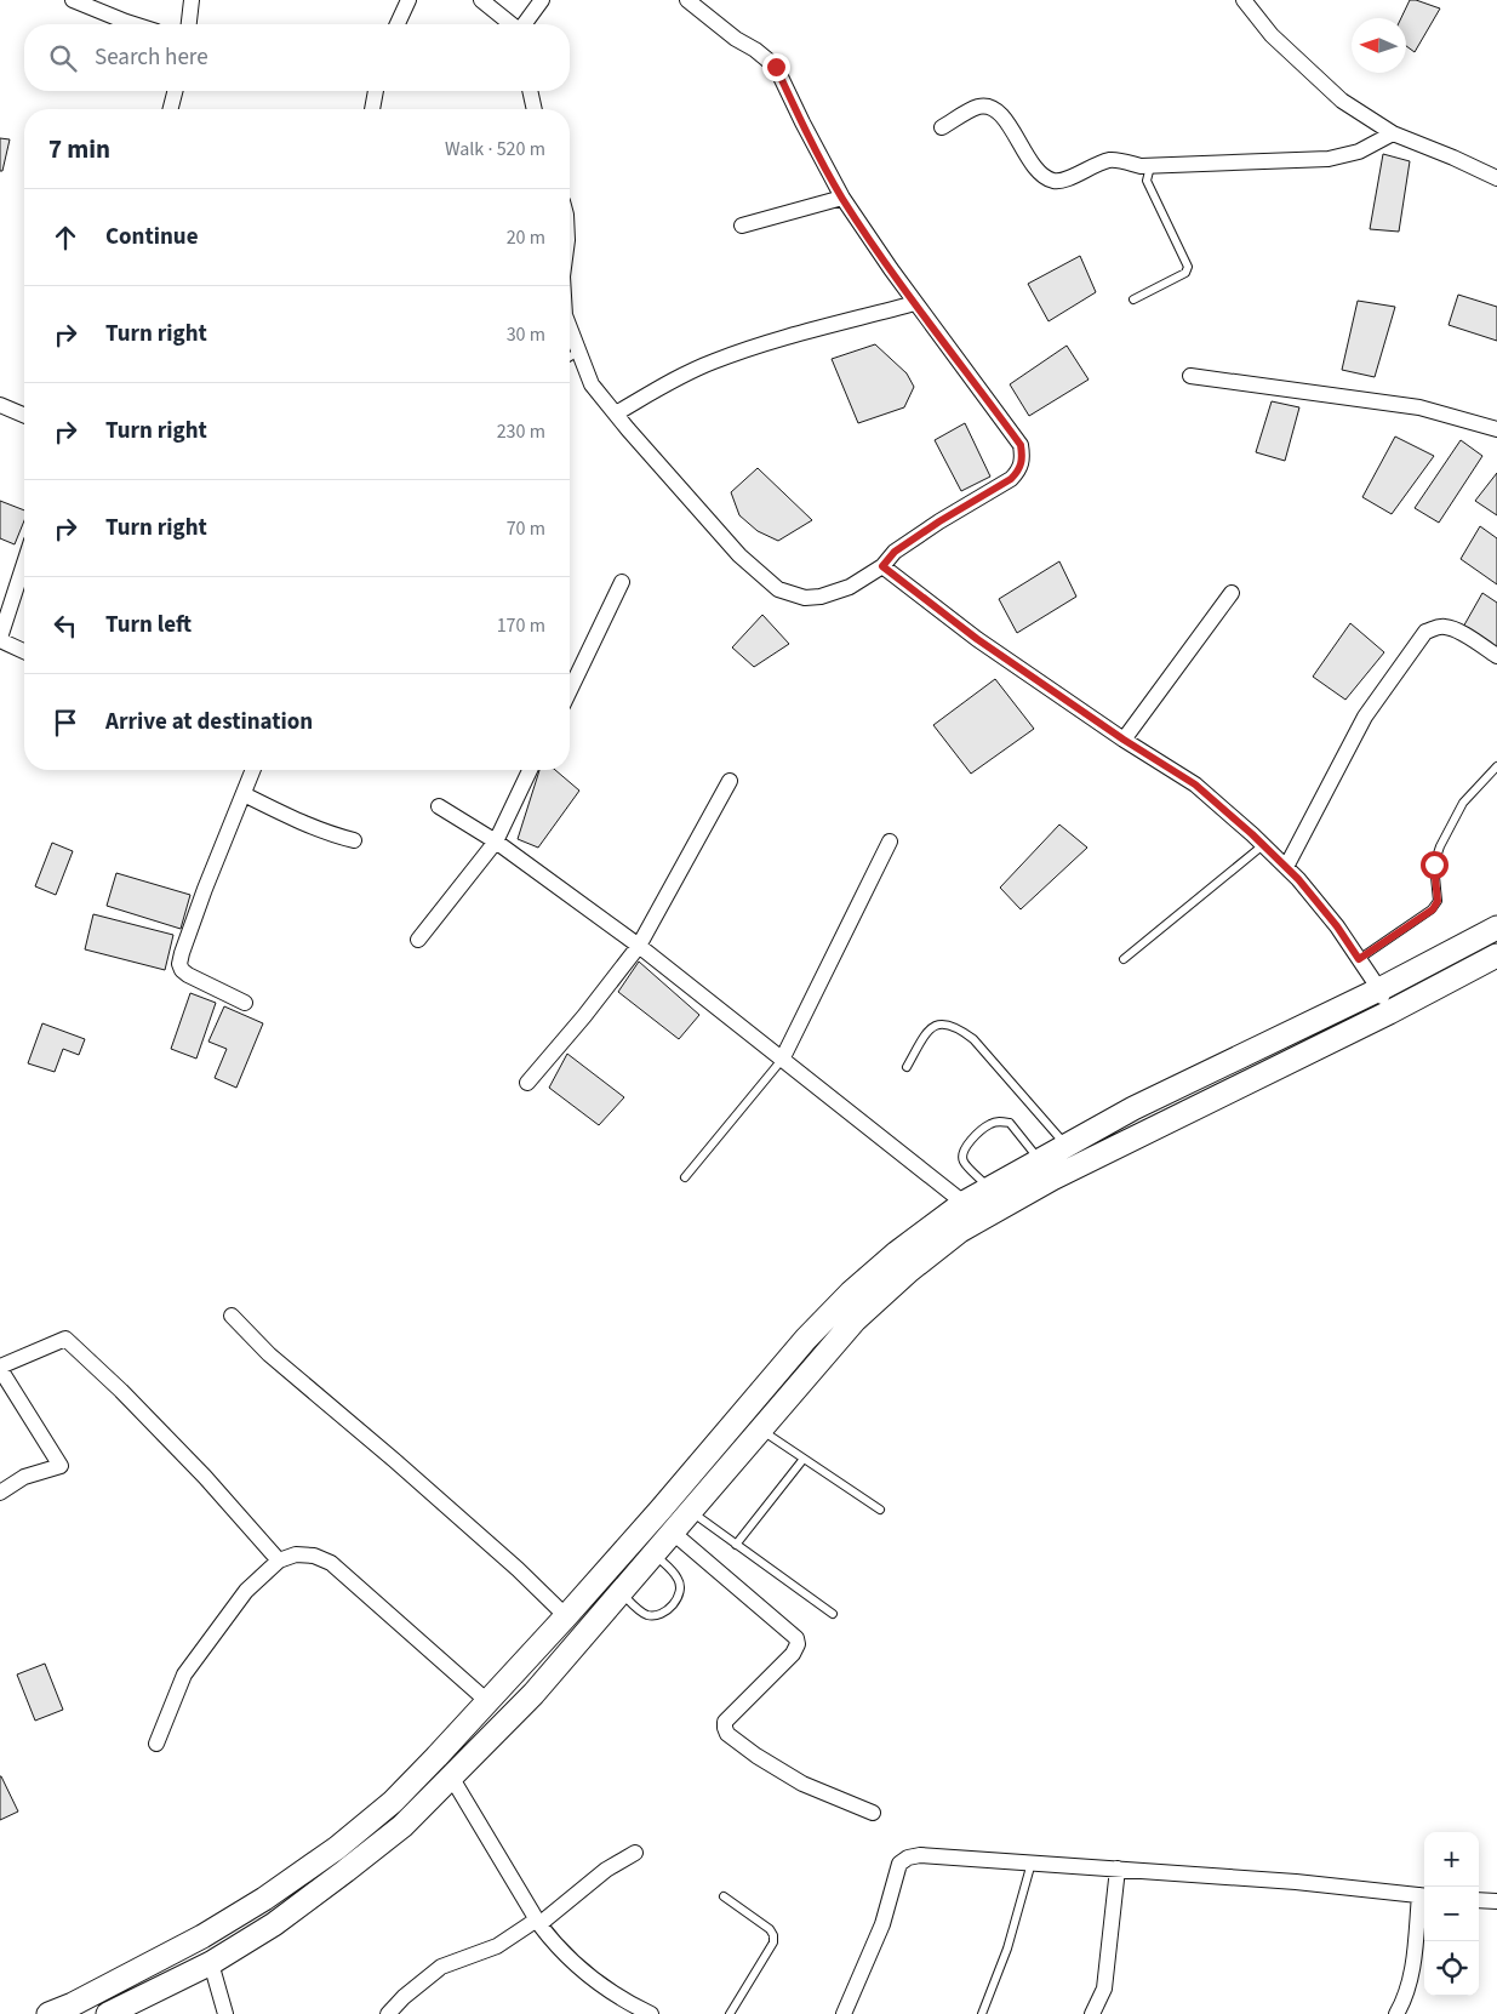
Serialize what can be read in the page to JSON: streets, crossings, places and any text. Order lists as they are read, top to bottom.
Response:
{
  "north": "left",
  "page": {
    "search": "Search here",
    "heading": ["7 min", "Walk · 520 m"],
    "list": [
      ["Continue", "20 m"],
      ["Turn right", "30 m"],
      ["Turn right", "230 m"],
      ["Turn right", "70 m"],
      ["Turn left", "170 m"],
      "Arrive at destination"
    ],
    "map_buttons": ["+", "−"]
  }
}
